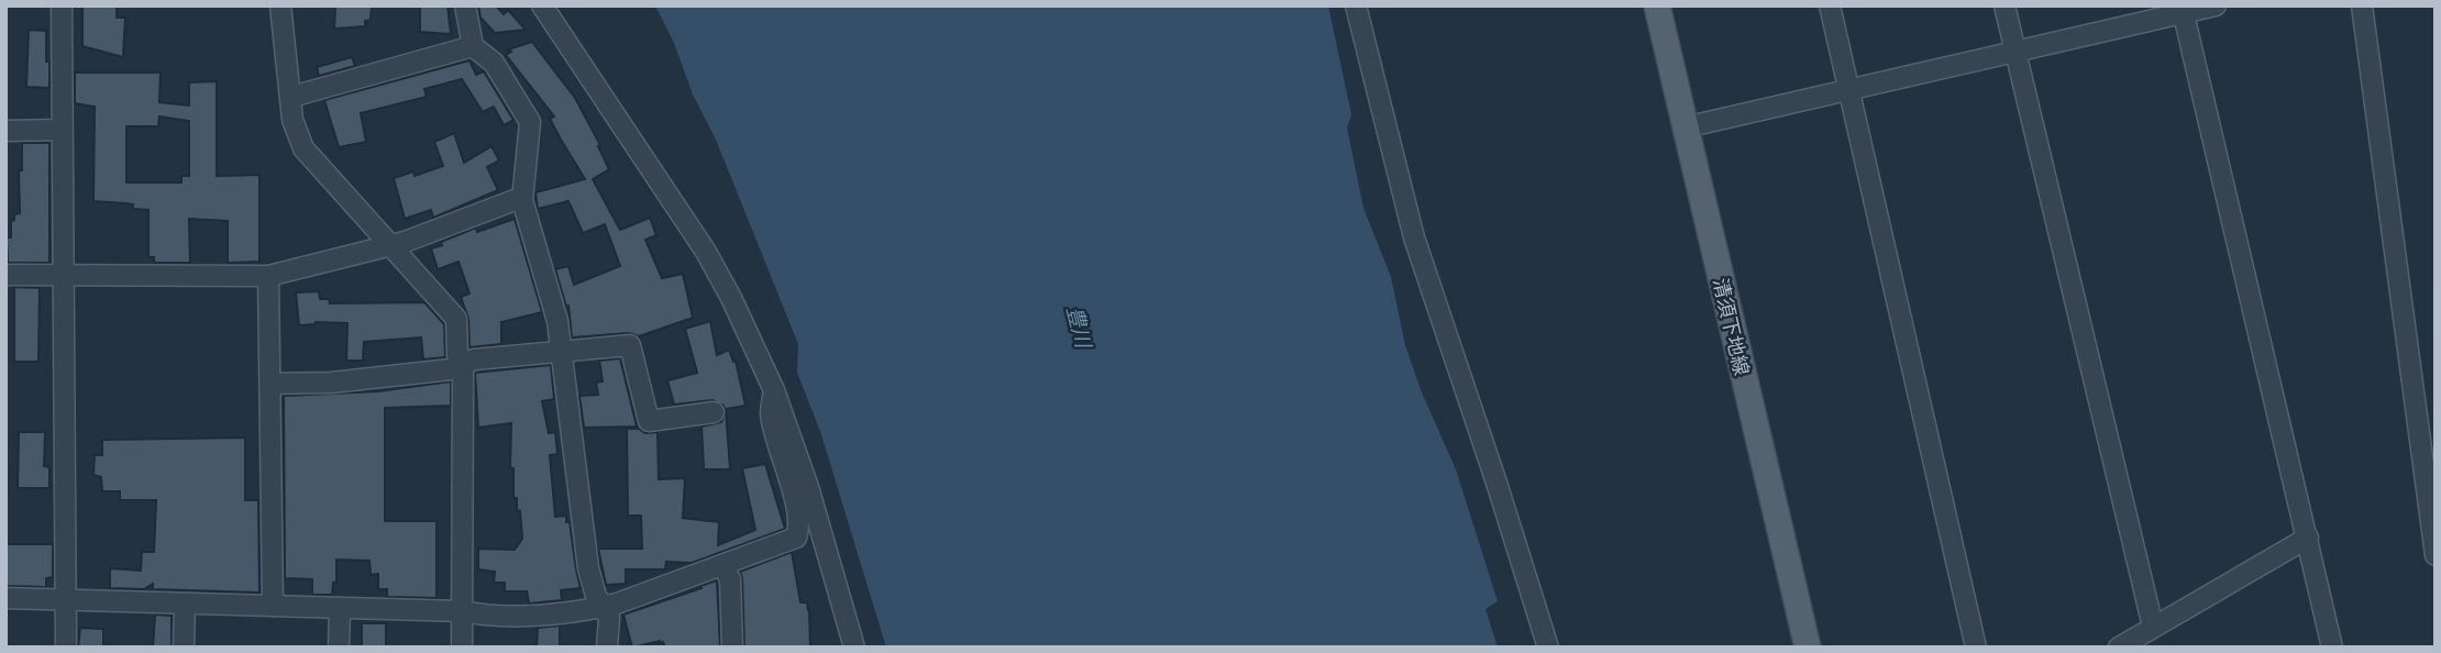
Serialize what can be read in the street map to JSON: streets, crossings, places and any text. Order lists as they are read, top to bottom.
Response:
{
  "streets": {
    "main road": ["清須下地線"]
  },
  "water": ["豊川"]
}
